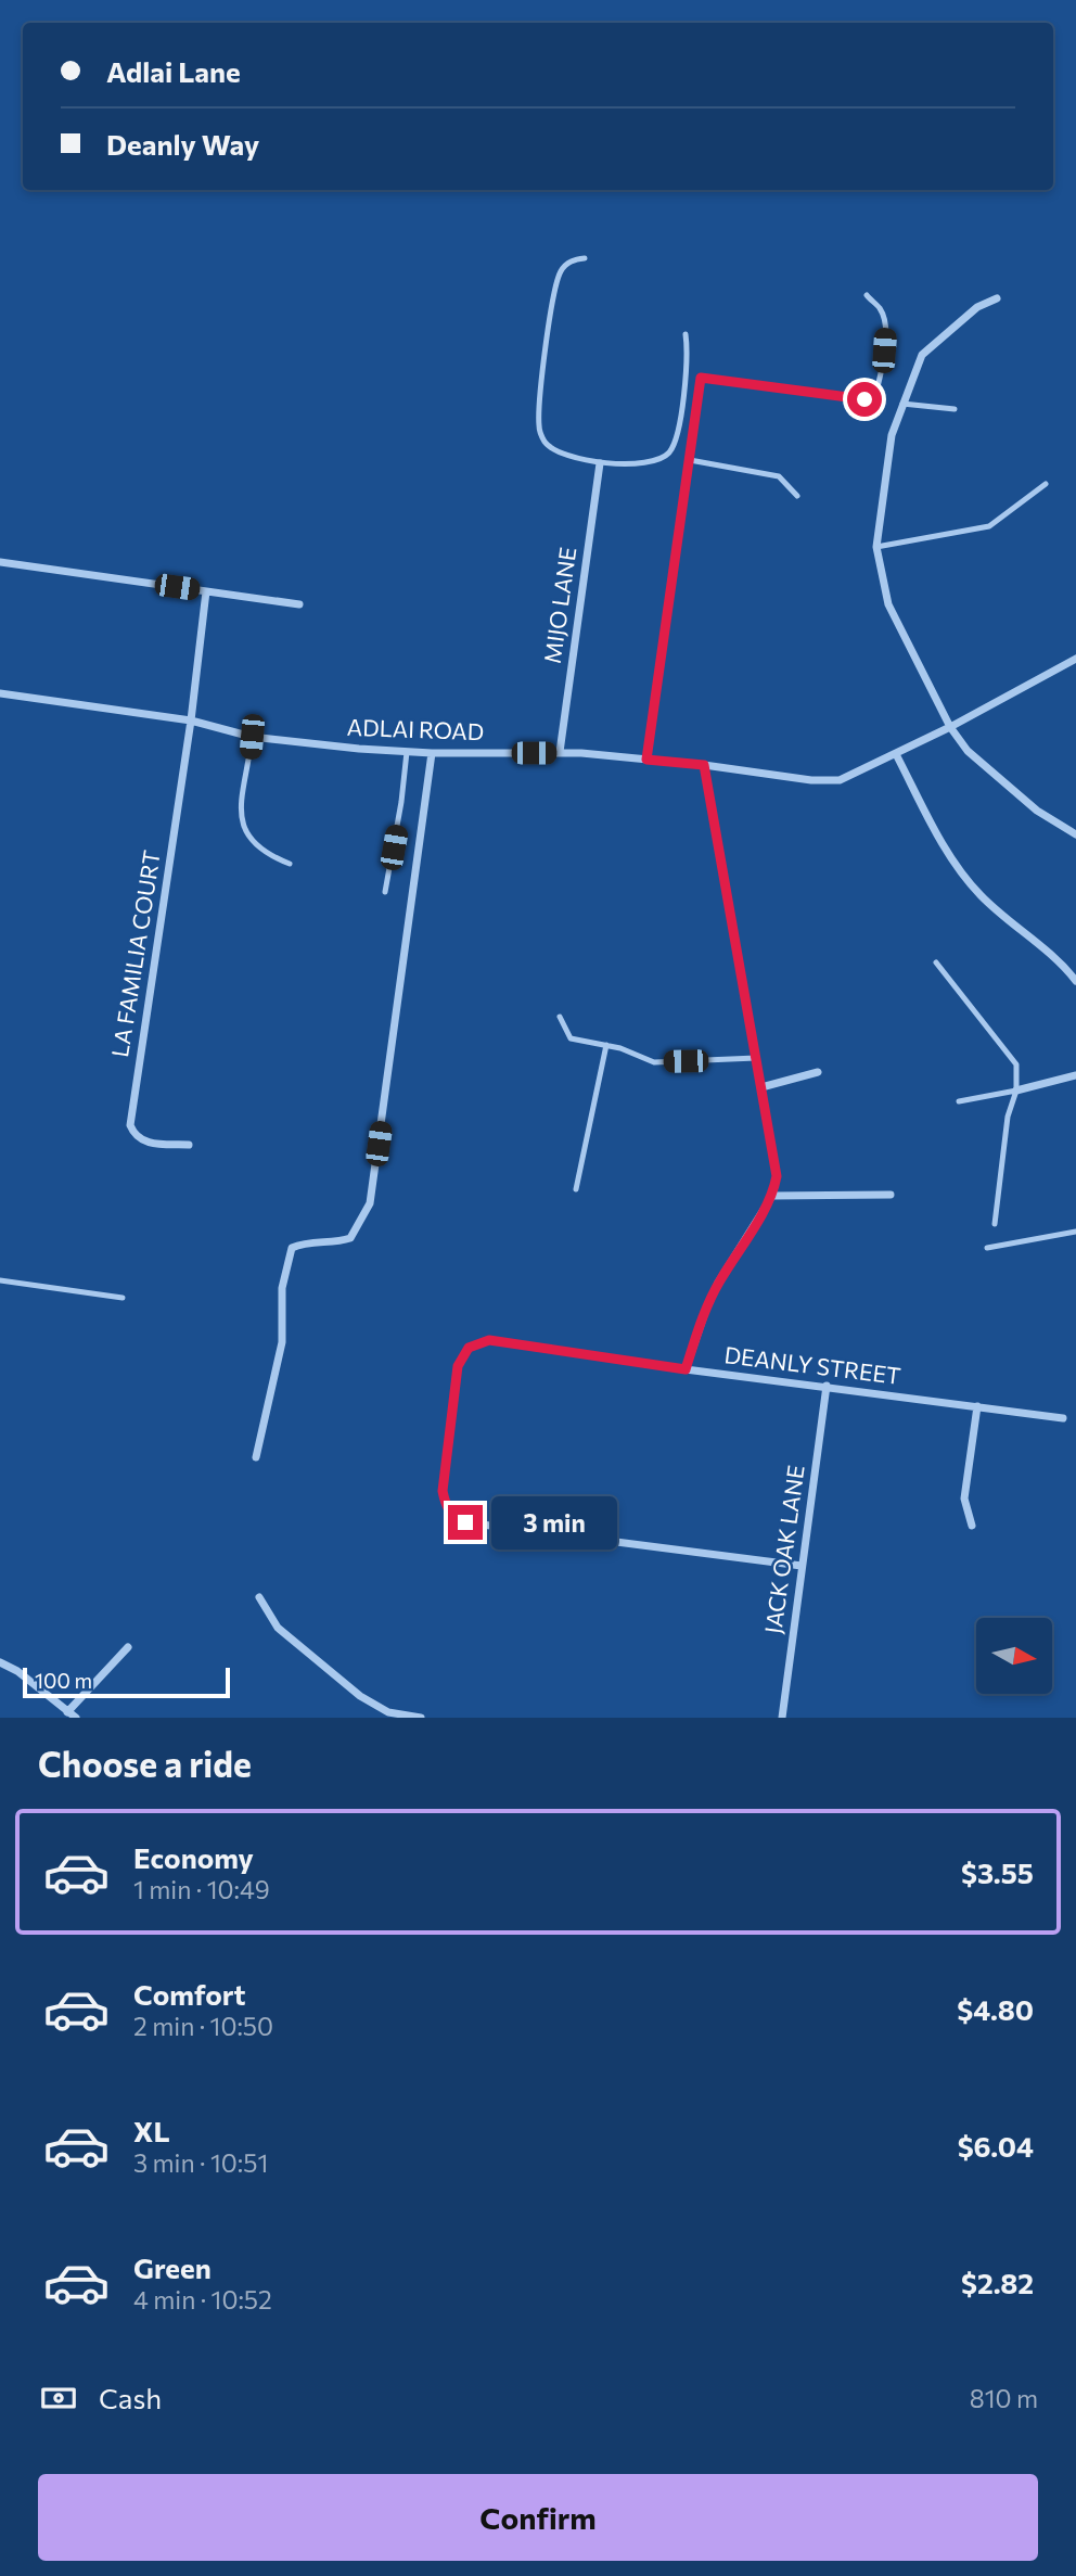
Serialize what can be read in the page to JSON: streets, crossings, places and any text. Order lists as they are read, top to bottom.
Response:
{
  "streets": {
    "street": [
      "MIJO LANE",
      "ADLAI ROAD",
      "LA FAMILIA COURT",
      "DEANLY STREET",
      "JACK OAK LANE"
    ]
  },
  "crossings": [
    ["MIJO LANE", "ADLAI ROAD"],
    ["ADLAI ROAD", "LA FAMILIA COURT"],
    ["DEANLY STREET", "JACK OAK LANE"]
  ],
  "scale_bar": "100 m",
  "north": "right",
  "page": {
    "banner": ["Adlai Lane", "Deanly Way"],
    "bubble": "3 min",
    "scale": "100 m",
    "heading": "Choose a ride",
    "list": [
      {
        "name": "Economy",
        "note": "1 min · 10:49",
        "value": "$3.55"
      },
      {
        "name": "Comfort",
        "note": "2 min · 10:50",
        "value": "$4.80"
      },
      {
        "name": "XL",
        "note": "3 min · 10:51",
        "value": "$6.04"
      },
      {
        "name": "Green",
        "note": "4 min · 10:52",
        "value": "$2.82"
      }
    ],
    "pay": ["Cash", "810 m"],
    "buttons": "Confirm"
  }
}
